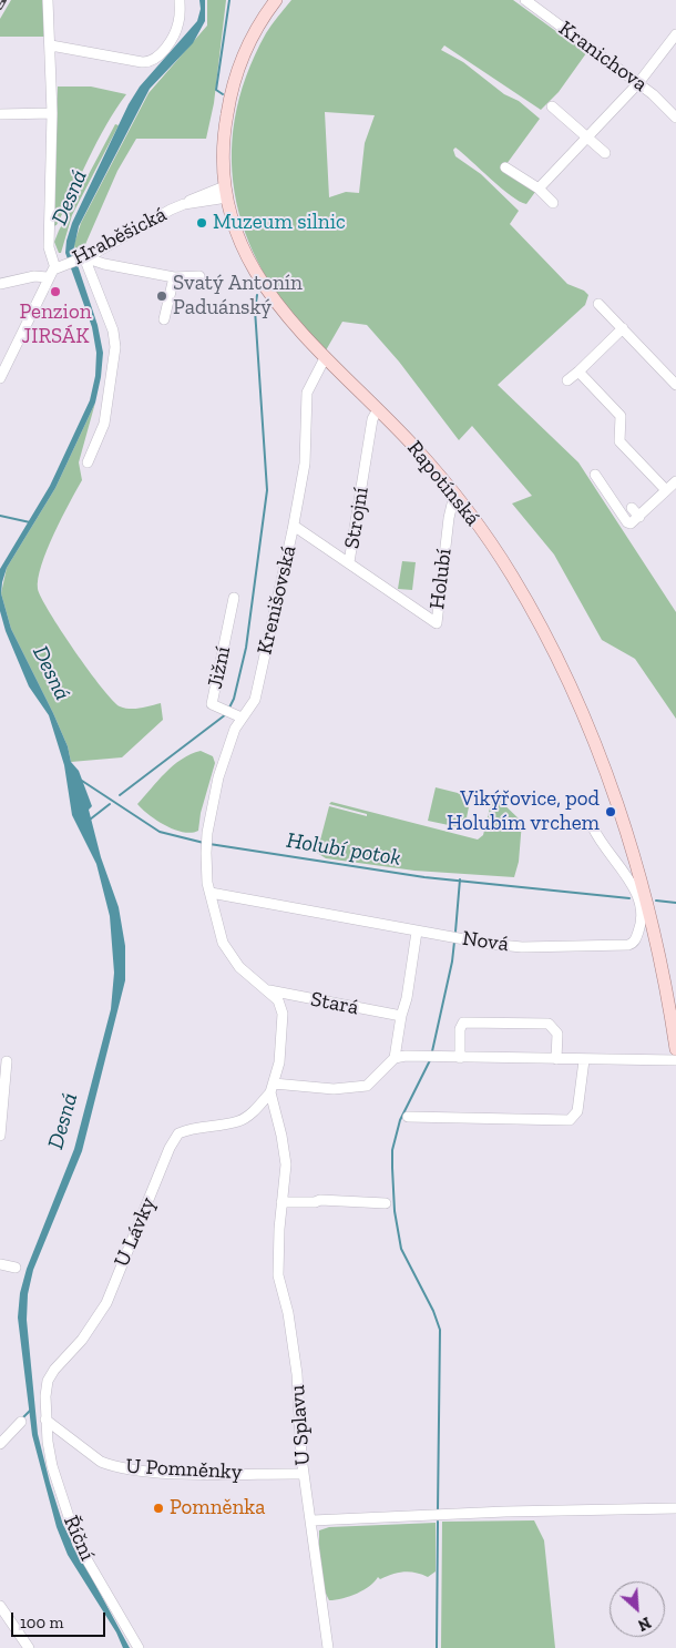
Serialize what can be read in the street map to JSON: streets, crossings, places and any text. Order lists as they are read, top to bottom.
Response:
{
  "streets": {
    "main road": ["Rapotínská"],
    "street": [
      "Kranichova",
      "Hraběšická",
      "Strojní",
      "Holubí",
      "Krenišovská",
      "Jižní",
      "Nová",
      "Stará",
      "U Lávky",
      "U Splavu",
      "U Pomněnky",
      "Říční"
    ]
  },
  "crossings": [
    ["Hraběšická", "Rapotínská"],
    ["Rapotínská", "Strojní"],
    ["Rapotínská", "Holubí"],
    ["Rapotínská", "Krenišovská"],
    ["Strojní", "Holubí"],
    ["Strojní", "Krenišovská"],
    ["Krenišovská", "Jižní"],
    ["Krenišovská", "U Splavu"],
    ["Nová", "U Splavu"],
    ["Stará", "U Splavu"],
    ["U Lávky", "U Splavu"],
    ["U Lávky", "U Pomněnky"],
    ["U Lávky", "Říční"],
    ["U Splavu", "U Pomněnky"],
    ["U Pomněnky", "Říční"]
  ],
  "water": ["Desná", "Holubí potok"],
  "places": [
    "Muzeum silnic",
    "Penzion JIRSÁK",
    "Svatý Antonín Paduánský",
    "Vikýřovice, pod Holubím vrchem",
    "Pomněnka"
  ],
  "scale_bar": "100 m",
  "north": "bottom right"
}
